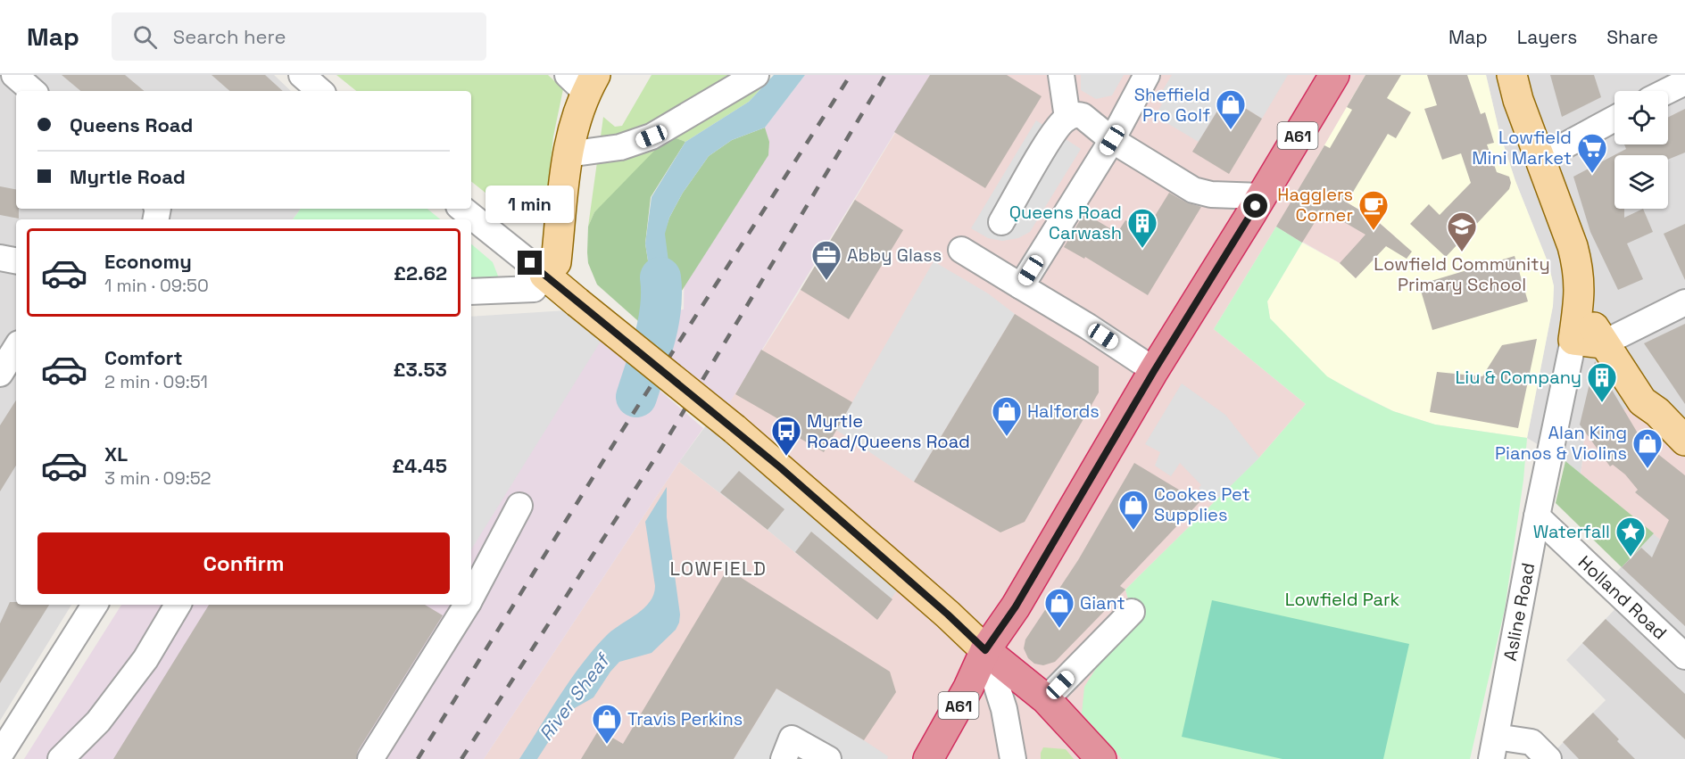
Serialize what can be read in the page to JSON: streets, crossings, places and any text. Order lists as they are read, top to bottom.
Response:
{
  "streets": {
    "highway": ["A61"],
    "street": ["Holland Road", "Asline Road"]
  },
  "crossings": [
    ["Holland Road", "Asline Road"]
  ],
  "districts": ["LOWFIELD"],
  "water": ["River Sheaf"],
  "parks": ["Lowfield Park"],
  "places": {
    "shop": [
      "Sheffield Pro Golf",
      "Halfords",
      "Alan King Pianos & Violins",
      "Cookes Pet Supplies",
      "Giant",
      "Travis Perkins"
    ],
    "supermarket": ["Lowfield Mini Market"],
    "cafe": ["Hagglers Corner"],
    "building": ["Queens Road Carwash", "Liu & Company"],
    "school or university": ["Lowfield Community Primary School"],
    "office": ["Abby Glass"],
    "bus stop": ["Myrtle Road/Queens Road"],
    "place": ["Waterfall"]
  },
  "page": {
    "header": "Map",
    "search": "Search here",
    "nav": ["Map", "Layers", "Share"],
    "banner": ["Queens Road", "Myrtle Road"],
    "bubble": "1 min",
    "list": [
      {
        "name": "Economy",
        "note": "1 min · 09:50",
        "value": "£2.62"
      },
      {
        "name": "Comfort",
        "note": "2 min · 09:51",
        "value": "£3.53"
      },
      {
        "name": "XL",
        "note": "3 min · 09:52",
        "value": "£4.45"
      }
    ],
    "buttons": "Confirm"
  }
}
